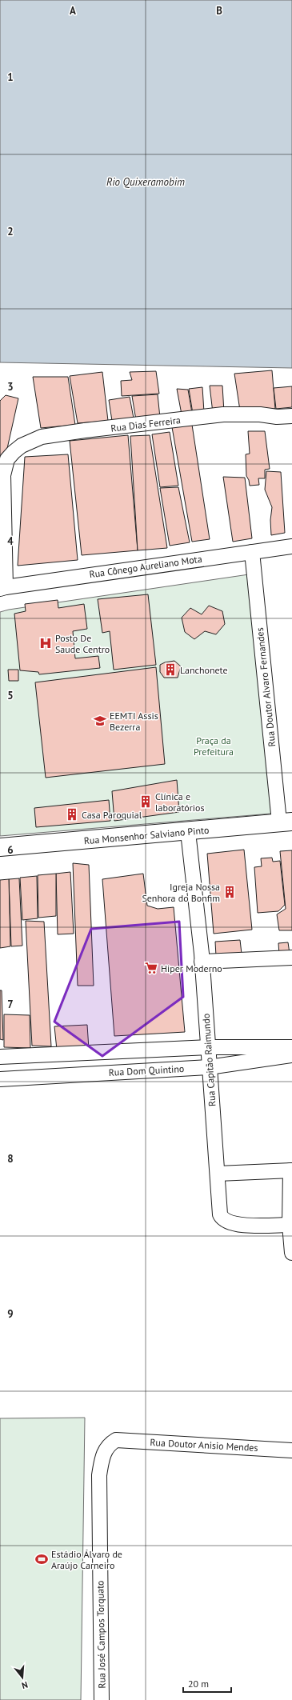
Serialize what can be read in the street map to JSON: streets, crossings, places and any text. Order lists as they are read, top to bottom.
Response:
{
  "streets": {
    "street": [
      "Rua Dias Ferreira",
      "Rua Cônego Aureliano Mota",
      "Rua Doutor Alvaro Fernandes",
      "Rua Monsenhor Salviano Pinto",
      "Rua Capitão Raimundo",
      "Rua Dom Quintino",
      "Rua Doutor Anisio Mendes",
      "Rua José Campos Torquato"
    ]
  },
  "crossings": [
    ["Rua Cônego Aureliano Mota", "Rua Doutor Alvaro Fernandes"],
    ["Rua Doutor Alvaro Fernandes", "Rua Monsenhor Salviano Pinto"],
    ["Rua Monsenhor Salviano Pinto", "Rua Capitão Raimundo"],
    ["Rua Capitão Raimundo", "Rua Dom Quintino"],
    ["Rua Doutor Anisio Mendes", "Rua José Campos Torquato"]
  ],
  "water": ["Rio Quixeramobim"],
  "parks": ["Praça da Prefeitura"],
  "places": {
    "hospital": ["Posto De Saude Centro"],
    "building": [
      "Lanchonete",
      "Clínica e laboratórios",
      "Casa Paroquial",
      "Igreja Nossa Senhora do Bonfim"
    ],
    "school or university": ["EEMTI Assis Bezerra"],
    "supermarket": ["Hiper Moderno"],
    "sports": ["Estádio Álvaro de Araújo Carneiro"]
  },
  "scale_bar": "20 m",
  "north": "bottom",
  "grid": {
    "columns": ["A", "B"],
    "rows": [
      "1",
      "2",
      "3",
      "4",
      "5",
      "6",
      "7",
      "8",
      "9"
    ]
  }
}
